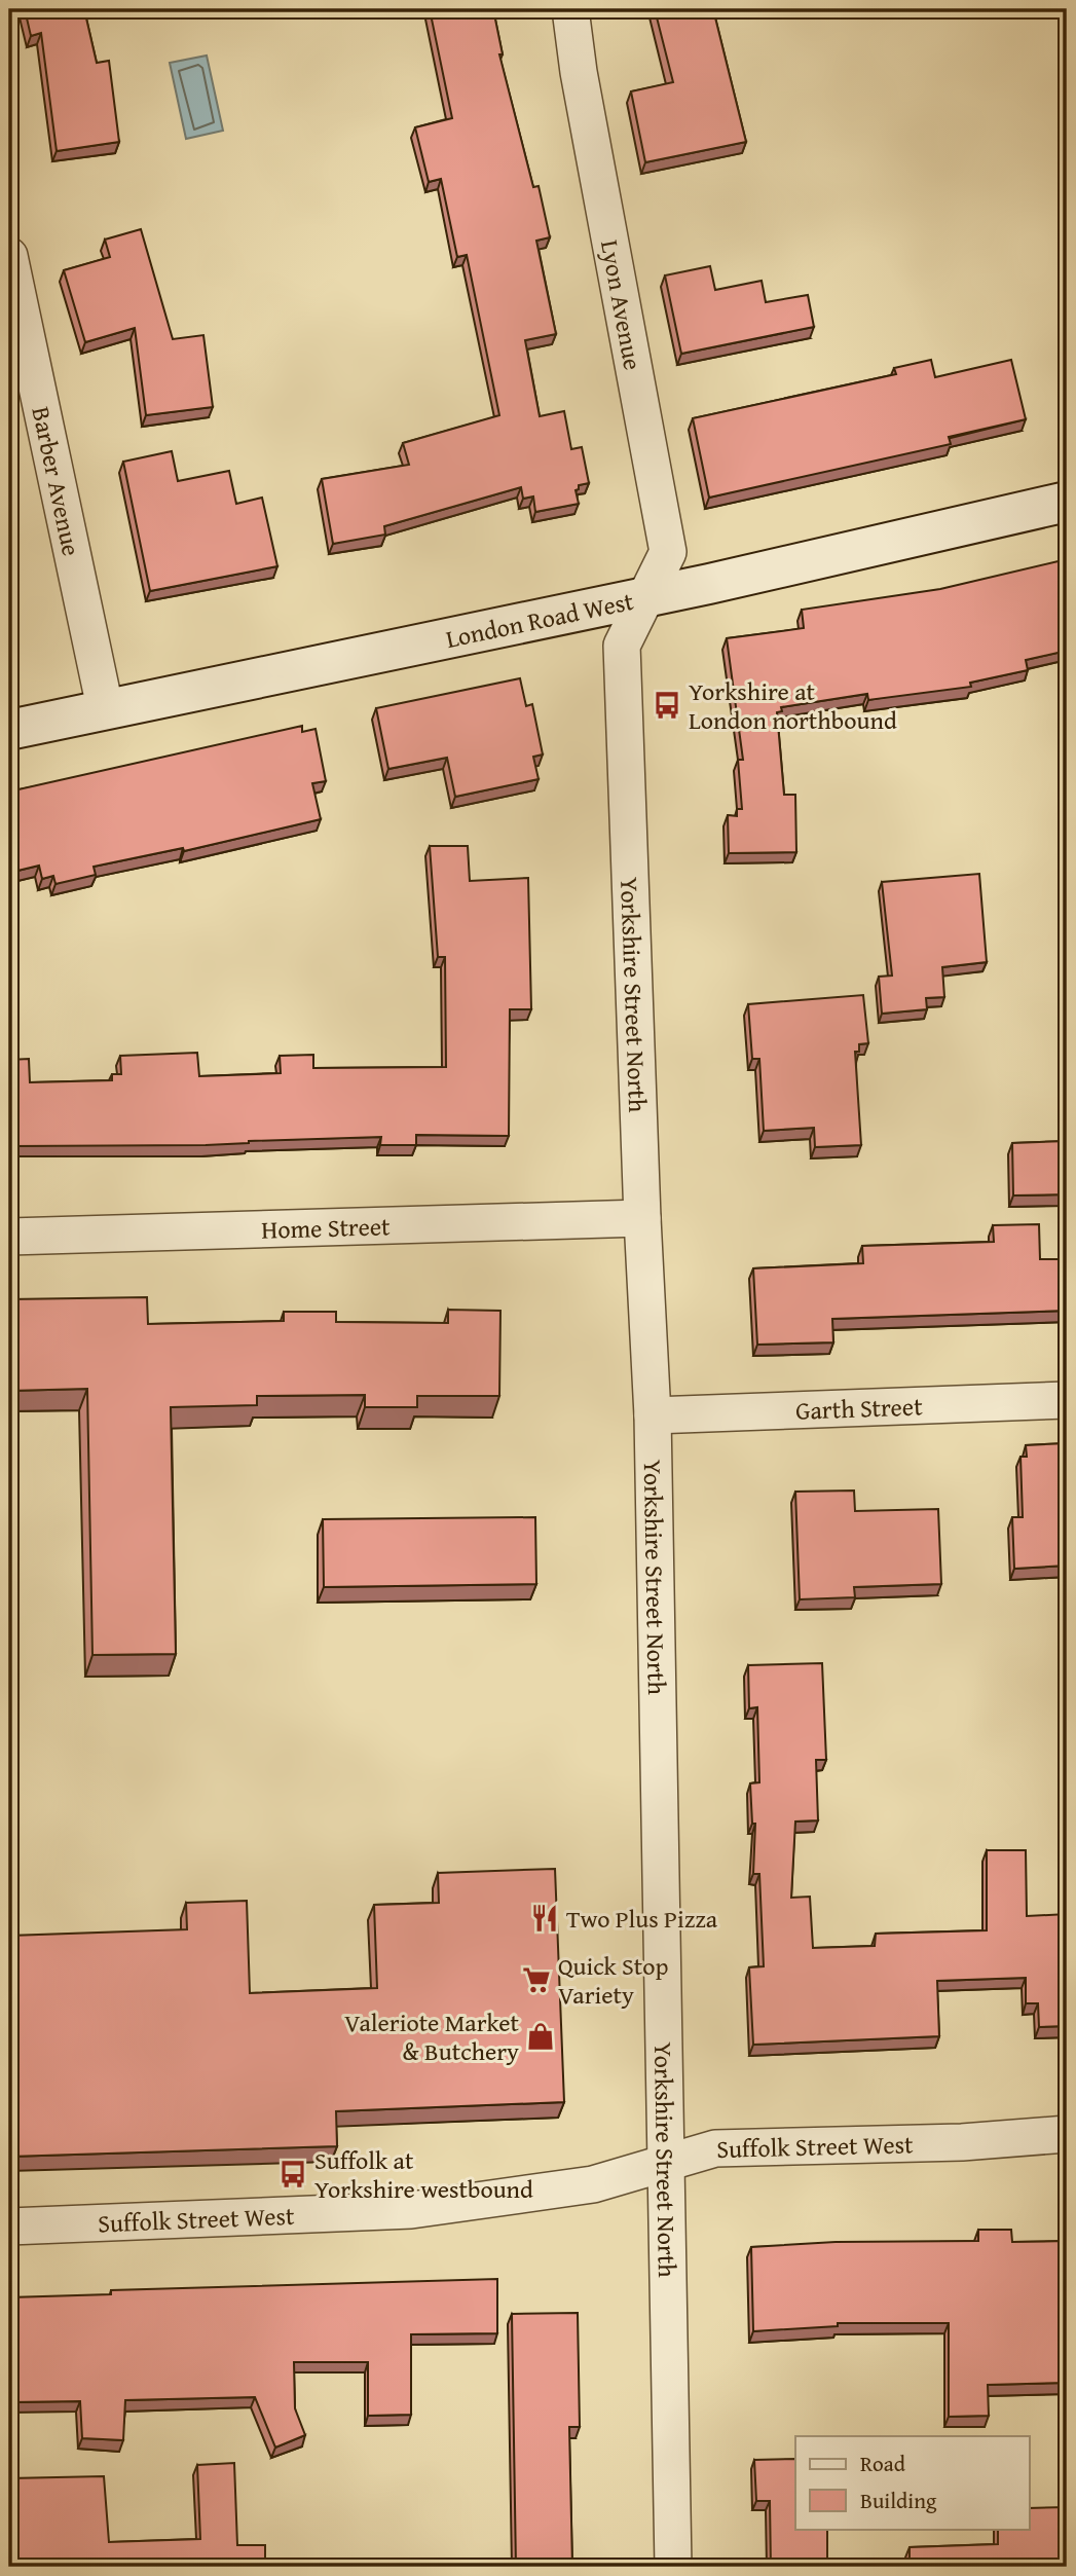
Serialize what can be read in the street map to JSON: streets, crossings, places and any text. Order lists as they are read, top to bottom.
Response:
{
  "streets": {
    "street": [
      "Lyon Avenue",
      "Barber Avenue",
      "London Road West",
      "Yorkshire Street North",
      "Home Street",
      "Garth Street",
      "Suffolk Street West"
    ]
  },
  "crossings": [
    ["Lyon Avenue", "London Road West"],
    ["Lyon Avenue", "Yorkshire Street North"],
    ["Barber Avenue", "London Road West"],
    ["London Road West", "Yorkshire Street North"],
    ["Yorkshire Street North", "Home Street"],
    ["Yorkshire Street North", "Garth Street"],
    ["Yorkshire Street North", "Suffolk Street West"]
  ],
  "places": {
    "bus stop": ["Yorkshire at London northbound", "Suffolk at Yorkshire westbound"],
    "restaurant": ["Two Plus Pizza"],
    "supermarket": ["Quick Stop Variety"],
    "shop": ["Valeriote Market & Butchery"]
  },
  "legend": ["Road", "Building"]
}
